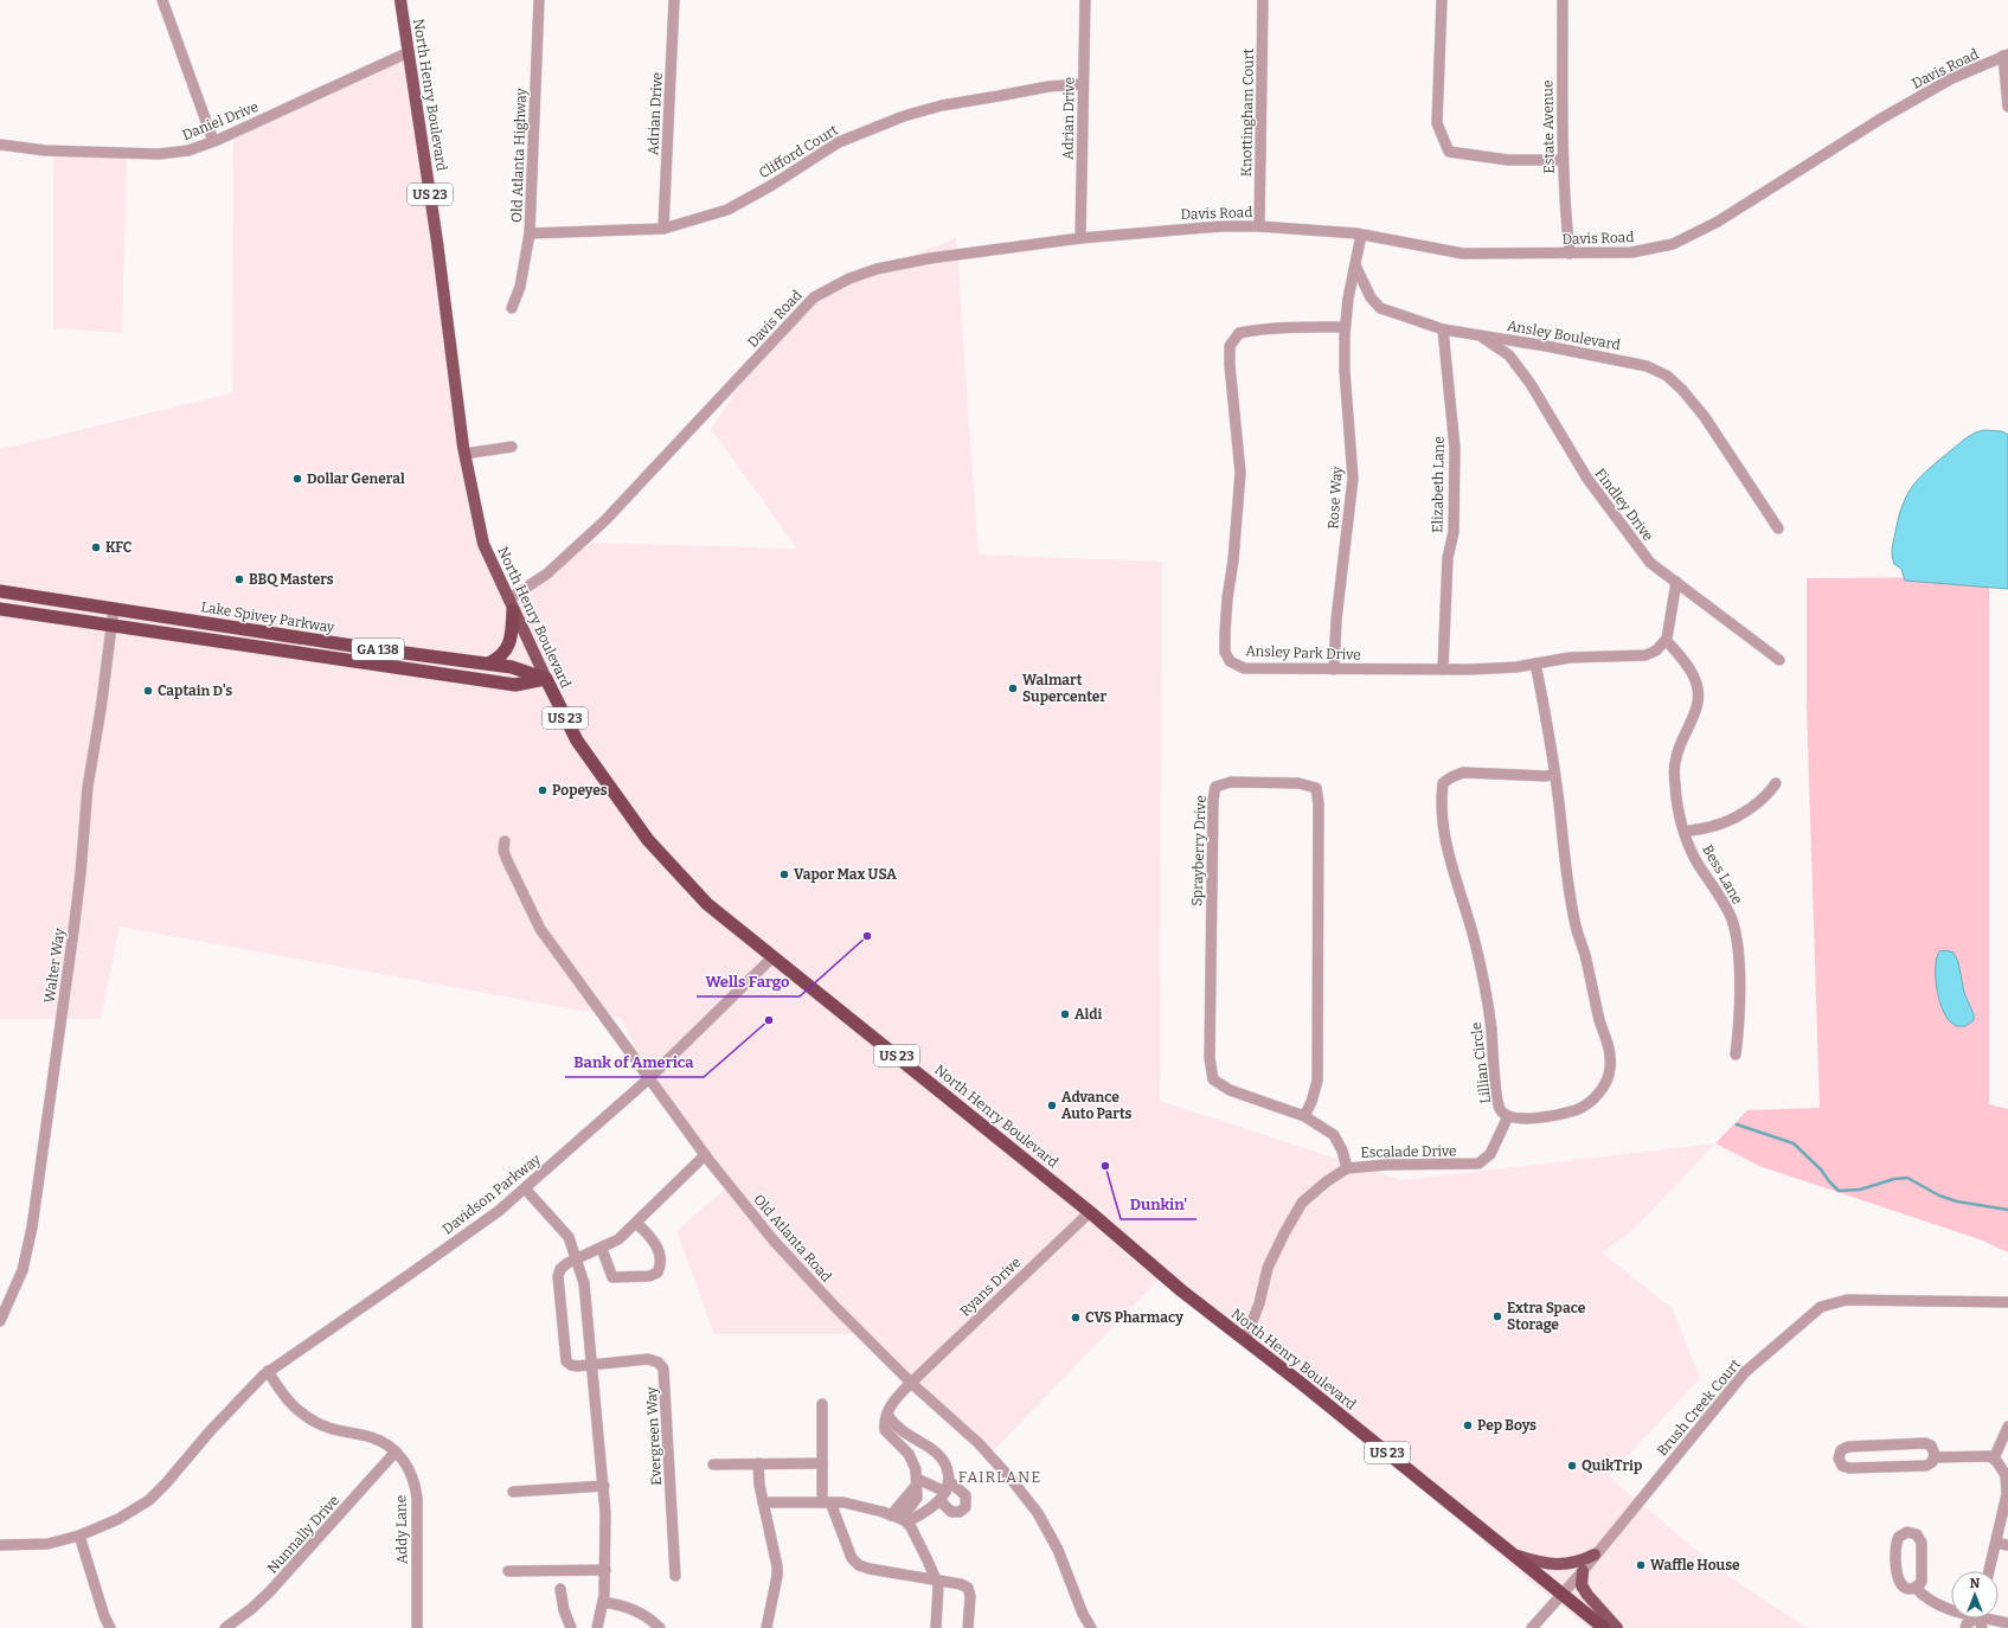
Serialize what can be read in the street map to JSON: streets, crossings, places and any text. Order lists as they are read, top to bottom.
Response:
{
  "streets": {
    "highway": [
      "North Henry Boulevard",
      "US 23",
      "Lake Spivey Parkway",
      "GA 138"
    ],
    "street": [
      "Davis Road",
      "Knottingham Court",
      "Adrian Drive",
      "Daniel Drive",
      "Estate Avenue",
      "Clifford Court",
      "Old Atlanta Highway",
      "Ansley Boulevard",
      "Elizabeth Lane",
      "Rose Way",
      "Findley Drive",
      "Ansley Park Drive",
      "Sprayberry Drive",
      "Bess Lane",
      "Walter Way",
      "Lillian Circle",
      "Escalade Drive",
      "Davidson Parkway",
      "Old Atlanta Road",
      "Ryans Drive",
      "Brush Creek Court",
      "Evergreen Way",
      "Addy Lane",
      "Nunnally Drive"
    ]
  },
  "crossings": [
    ["Davis Road", "North Henry Boulevard"],
    ["Davis Road", "Knottingham Court"],
    ["Davis Road", "Adrian Drive"],
    ["Davis Road", "Estate Avenue"],
    ["North Henry Boulevard", "Daniel Drive"],
    ["North Henry Boulevard", "Lake Spivey Parkway"],
    ["North Henry Boulevard", "Escalade Drive"],
    ["North Henry Boulevard", "Davidson Parkway"],
    ["North Henry Boulevard", "Ryans Drive"],
    ["North Henry Boulevard", "Brush Creek Court"],
    ["Adrian Drive", "Clifford Court"],
    ["Clifford Court", "Old Atlanta Highway"],
    ["Ansley Boulevard", "Elizabeth Lane"],
    ["Ansley Boulevard", "Findley Drive"],
    ["Elizabeth Lane", "Ansley Park Drive"],
    ["Rose Way", "Ansley Park Drive"],
    ["Lake Spivey Parkway", "Walter Way"],
    ["Ansley Park Drive", "Bess Lane"],
    ["Ansley Park Drive", "Lillian Circle"],
    ["Sprayberry Drive", "Escalade Drive"],
    ["Lillian Circle", "Escalade Drive"],
    ["Davidson Parkway", "Old Atlanta Road"],
    ["Davidson Parkway", "Addy Lane"],
    ["Old Atlanta Road", "Ryans Drive"],
    ["Old Atlanta Road", "Evergreen Way"],
    ["Addy Lane", "Nunnally Drive"]
  ],
  "districts": ["FAIRLANE"],
  "places": [
    "Dollar General",
    "KFC",
    "BBQ Masters",
    "Walmart Supercenter",
    "Captain D's",
    "Popeyes",
    "Vapor Max USA",
    "Wells Fargo",
    "Aldi",
    "Bank of America",
    "Advance Auto Parts",
    "Dunkin'",
    "Extra Space Storage",
    "CVS Pharmacy",
    "Pep Boys",
    "QuikTrip",
    "Waffle House"
  ],
  "north": "top"
}
